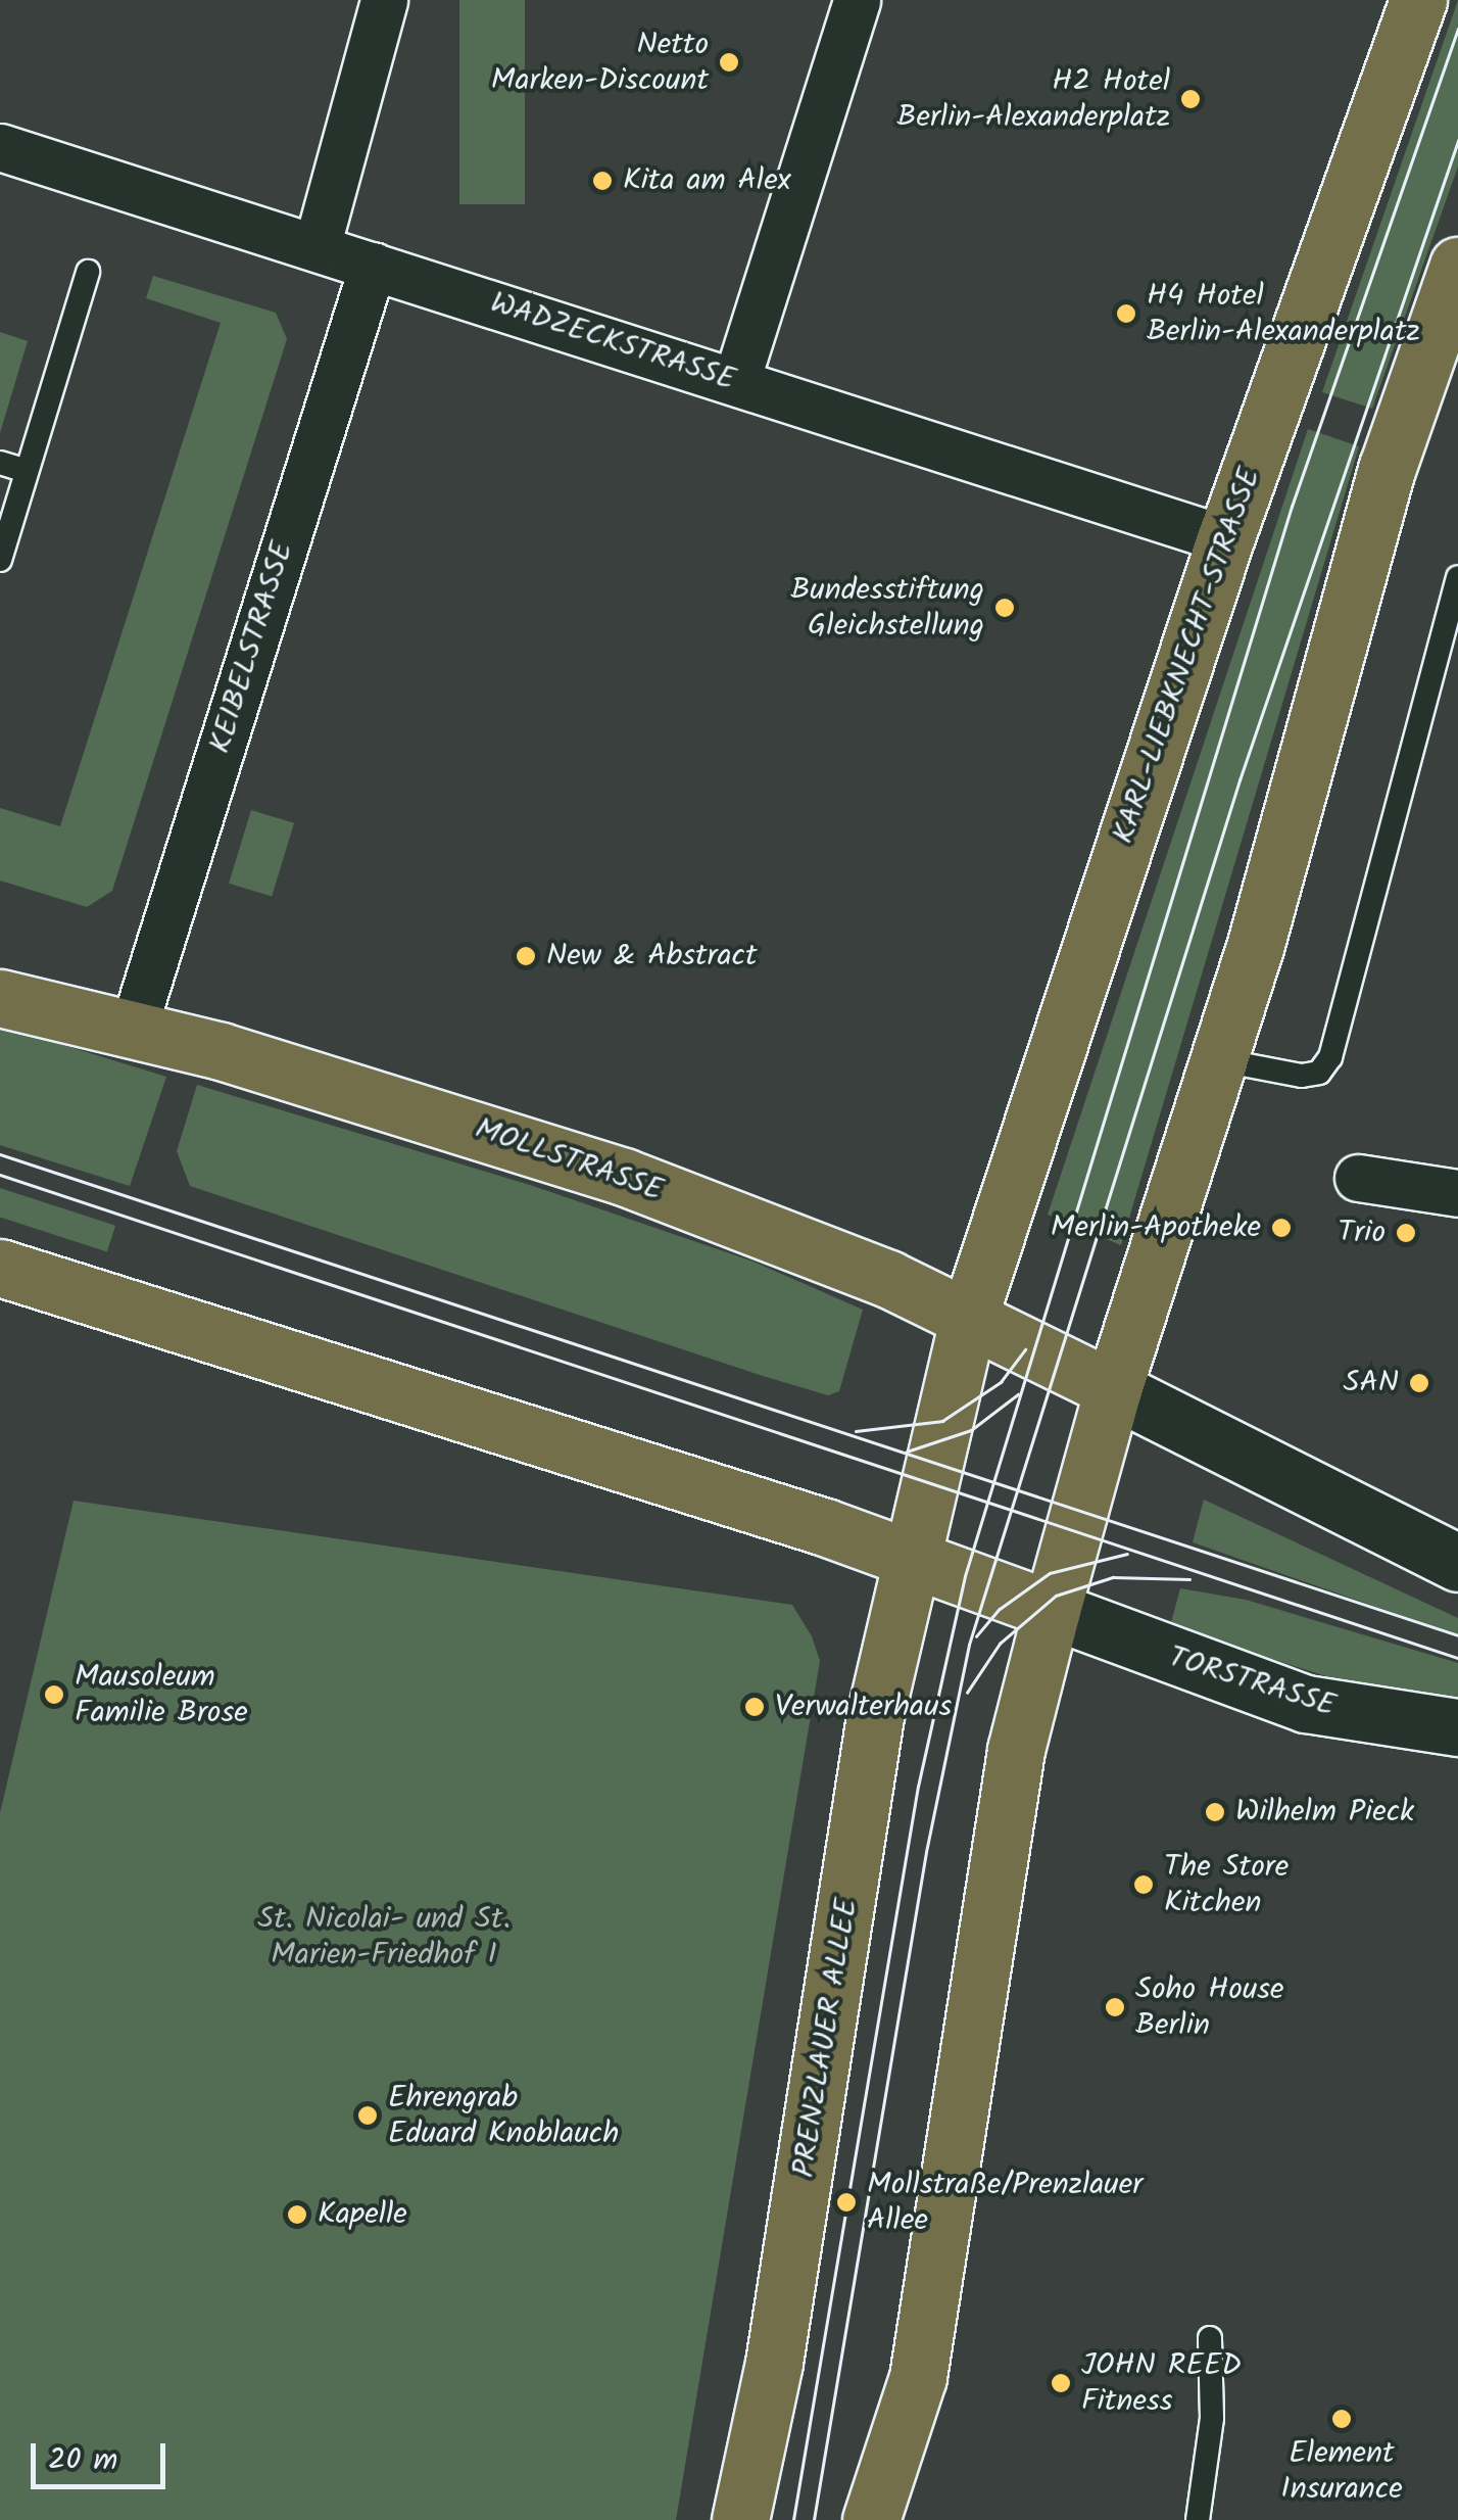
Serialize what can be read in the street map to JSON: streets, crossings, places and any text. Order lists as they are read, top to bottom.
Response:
{
  "streets": {
    "main road": [
      "KARL-LIEBKNECHT-STRASSE",
      "MOLLSTRASSE",
      "TORSTRASSE",
      "PRENZLAUER ALLEE"
    ],
    "street": ["WADZECKSTRASSE", "KEIBELSTRASSE"]
  },
  "crossings": [
    ["WADZECKSTRASSE", "KEIBELSTRASSE"],
    ["WADZECKSTRASSE", "KARL-LIEBKNECHT-STRASSE"],
    ["KEIBELSTRASSE", "MOLLSTRASSE"],
    ["KARL-LIEBKNECHT-STRASSE", "MOLLSTRASSE"],
    ["KARL-LIEBKNECHT-STRASSE", "PRENZLAUER ALLEE"]
  ],
  "parks": ["St. Nicolai- und St. Marien-Friedhof I"],
  "places": [
    "Netto Marken-Discount",
    "H2 Hotel Berlin-Alexanderplatz",
    "Kita am Alex",
    "H4 Hotel Berlin-Alexanderplatz",
    "Bundesstiftung Gleichstellung",
    "New & Abstract",
    "Merlin-Apotheke",
    "Trio",
    "SAN",
    "Mausoleum Familie Brose",
    "Verwalterhaus",
    "Wilhelm Pieck",
    "The Store Kitchen",
    "Soho House Berlin",
    "Ehrengrab Eduard Knoblauch",
    "Mollstraße/Prenzlauer Allee",
    "Kapelle",
    "JOHN REED Fitness",
    "Element Insurance"
  ],
  "scale_bar": "20 m"
}
